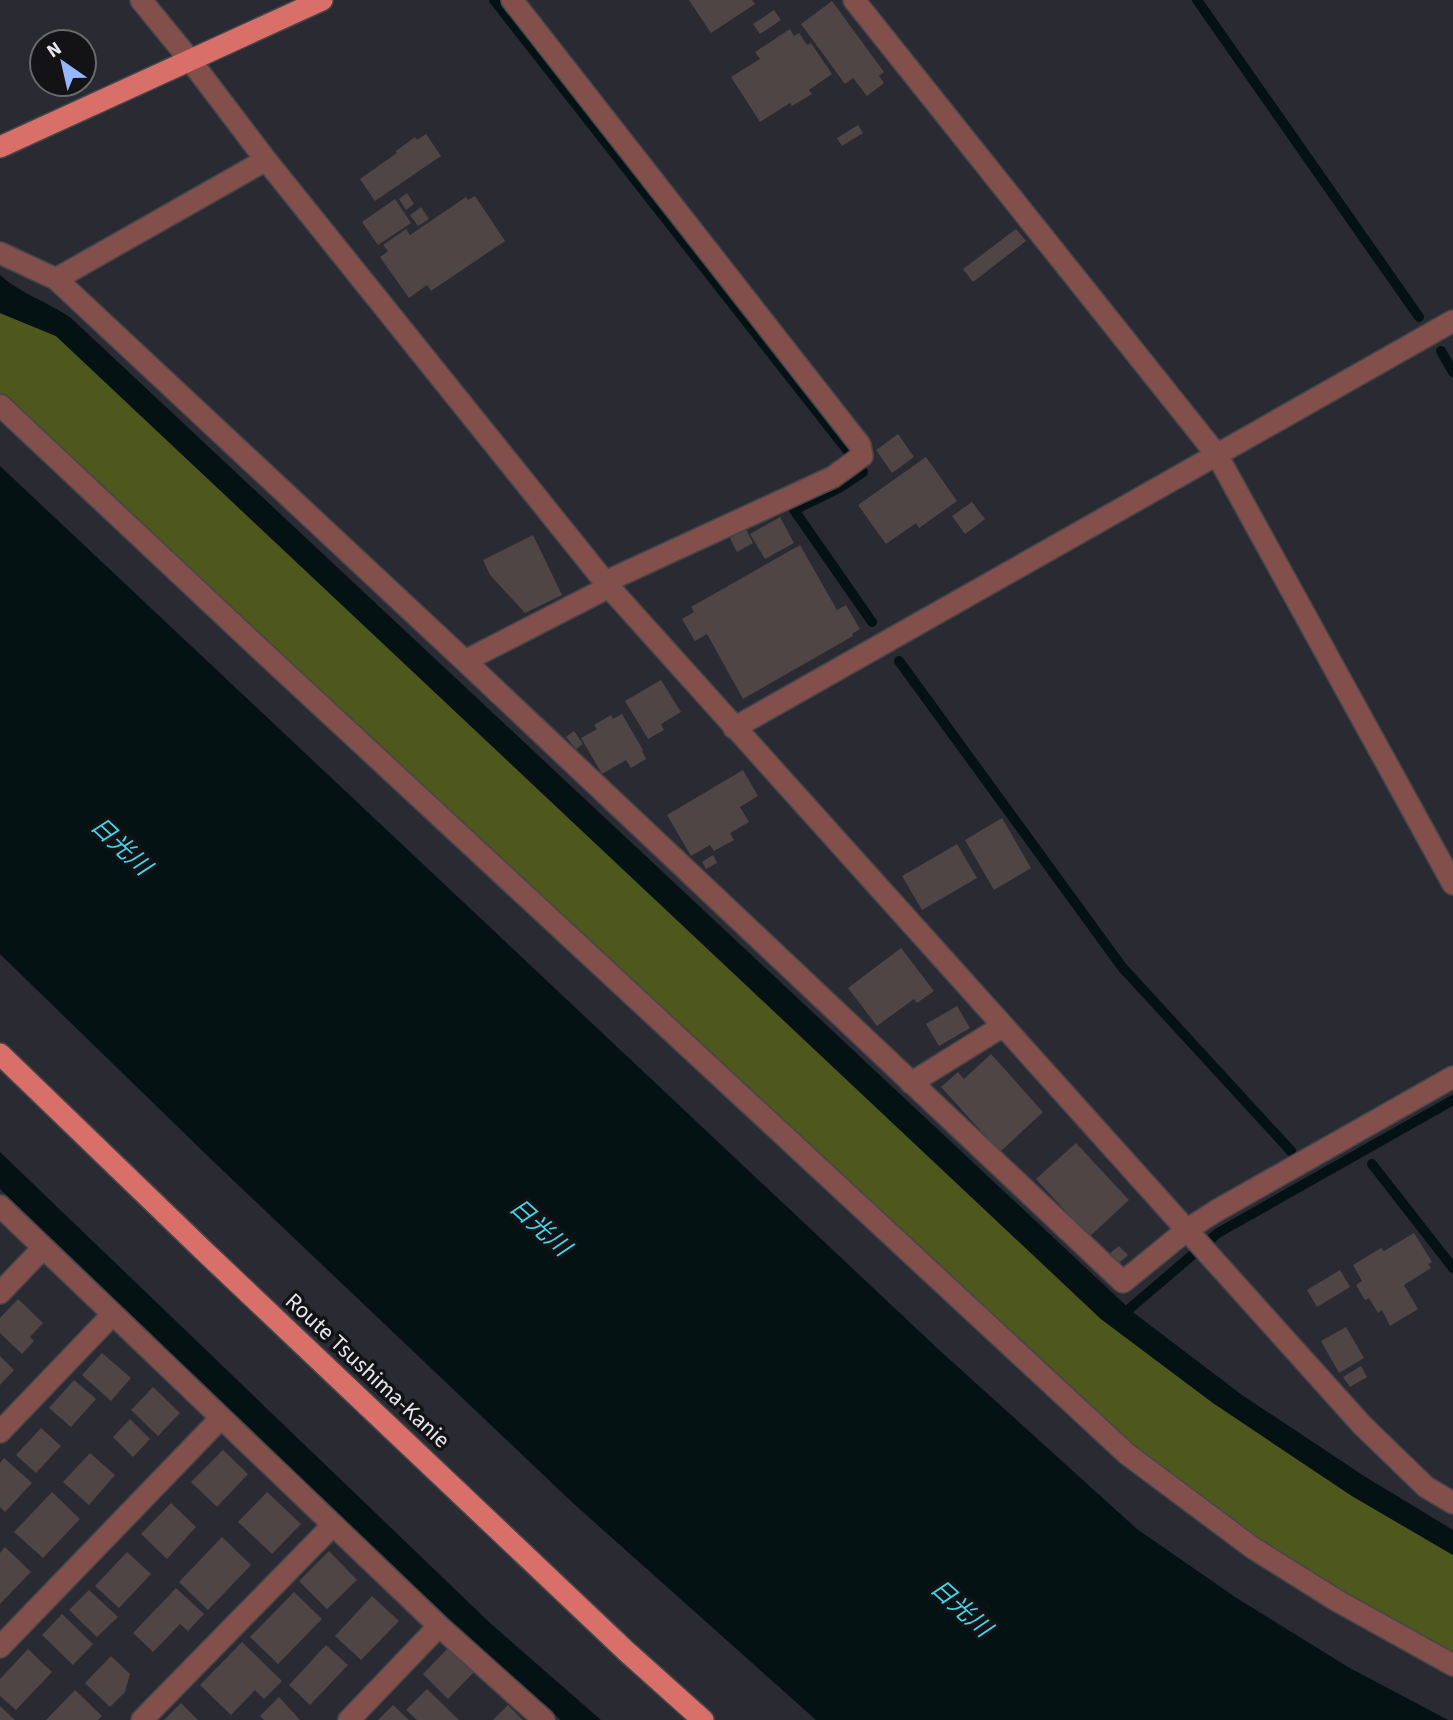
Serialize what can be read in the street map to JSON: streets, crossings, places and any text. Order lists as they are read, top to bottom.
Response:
{
  "streets": {
    "main road": ["Route Tsushima-Kanie"]
  },
  "water": ["日光川"],
  "north": "top left"
}
